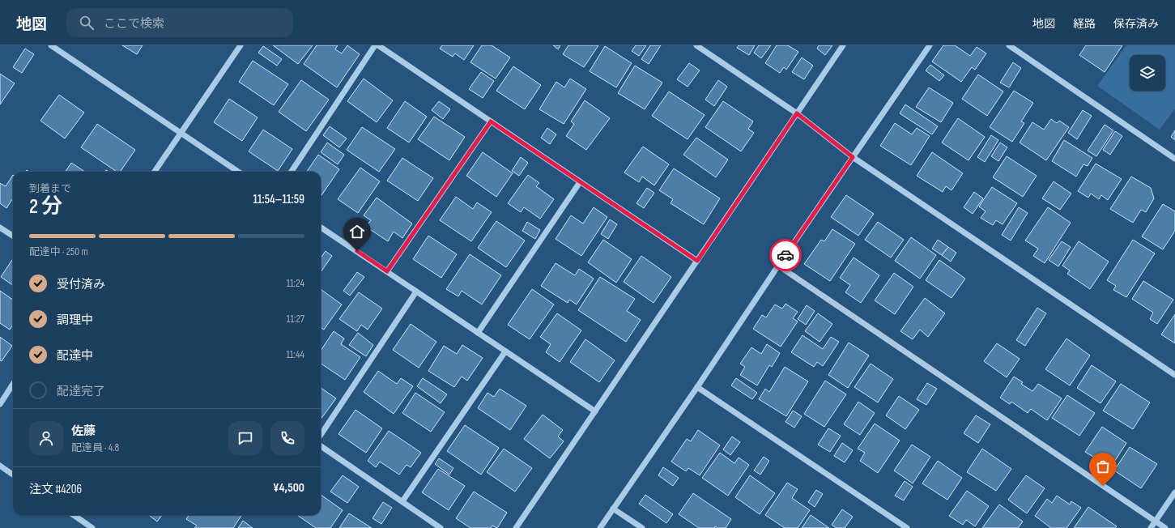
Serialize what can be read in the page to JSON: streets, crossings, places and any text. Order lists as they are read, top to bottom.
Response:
{
  "page": {
    "header": "地図",
    "search": "ここで検索",
    "nav": ["地図", "経路", "保存済み"],
    "heading": ["2 分", "到着まで", "11:54–11:59"],
    "panel": [
      "佐藤",
      "配達員 · 4.8",
      "注文 #4206",
      "¥4,500"
    ],
    "bar": "配達中 · 250 m",
    "list": [
      ["受付済み", "11:24"],
      ["調理中", "11:27"],
      ["配達中", "11:44"],
      "配達完了"
    ]
  }
}
